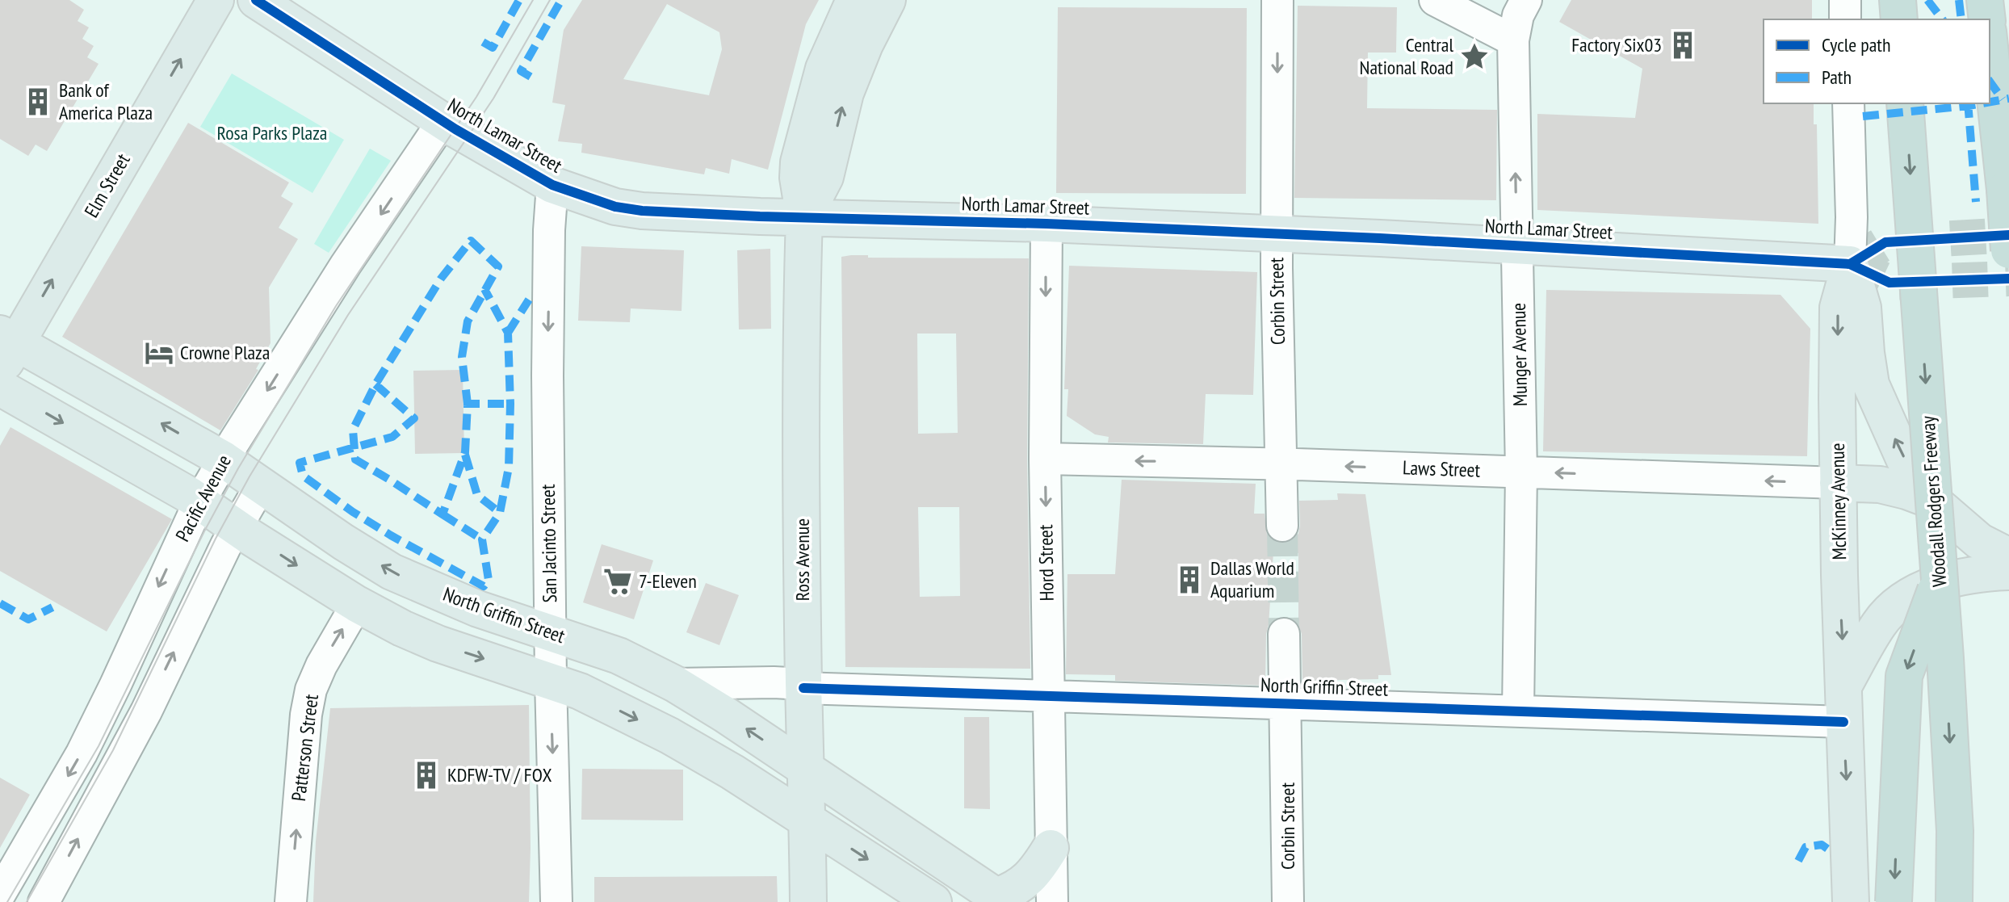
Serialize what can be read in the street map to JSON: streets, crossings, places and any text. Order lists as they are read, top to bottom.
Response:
{
  "streets": {
    "highway": ["Woodall Rodgers Freeway"],
    "main road": [
      "North Lamar Street",
      "Elm Street",
      "McKinney Avenue",
      "Ross Avenue",
      "North Griffin Street"
    ],
    "street": [
      "Corbin Street",
      "Munger Avenue",
      "Laws Street",
      "Pacific Avenue",
      "San Jacinto Street",
      "Hord Street",
      "Patterson Street"
    ]
  },
  "crossings": [
    ["North Lamar Street", "Corbin Street"],
    ["North Lamar Street", "Munger Avenue"],
    ["North Lamar Street", "Pacific Avenue"],
    ["North Lamar Street", "McKinney Avenue"],
    ["North Lamar Street", "San Jacinto Street"],
    ["North Lamar Street", "Ross Avenue"],
    ["North Lamar Street", "Hord Street"],
    ["Elm Street", "North Griffin Street"],
    ["Corbin Street", "Laws Street"],
    ["Corbin Street", "North Griffin Street"],
    ["Munger Avenue", "Laws Street"],
    ["Munger Avenue", "North Griffin Street"],
    ["Laws Street", "McKinney Avenue"],
    ["Laws Street", "Hord Street"],
    ["Pacific Avenue", "North Griffin Street"],
    ["McKinney Avenue", "North Griffin Street"],
    ["San Jacinto Street", "North Griffin Street"],
    ["Ross Avenue", "North Griffin Street"],
    ["Hord Street", "North Griffin Street"]
  ],
  "one_way": [
    "Elm Street",
    "Laws Street",
    "McKinney Avenue",
    "San Jacinto Street",
    "Hord Street"
  ],
  "parks": ["Rosa Parks Plaza"],
  "places": {
    "building": [
      "Factory Six03",
      "Bank of America Plaza",
      "Dallas World Aquarium",
      "KDFW-TV / FOX"
    ],
    "place": ["Central National Road"],
    "hotel": ["Crowne Plaza"],
    "supermarket": ["7-Eleven"]
  },
  "legend": ["Cycle path", "Path"]
}
